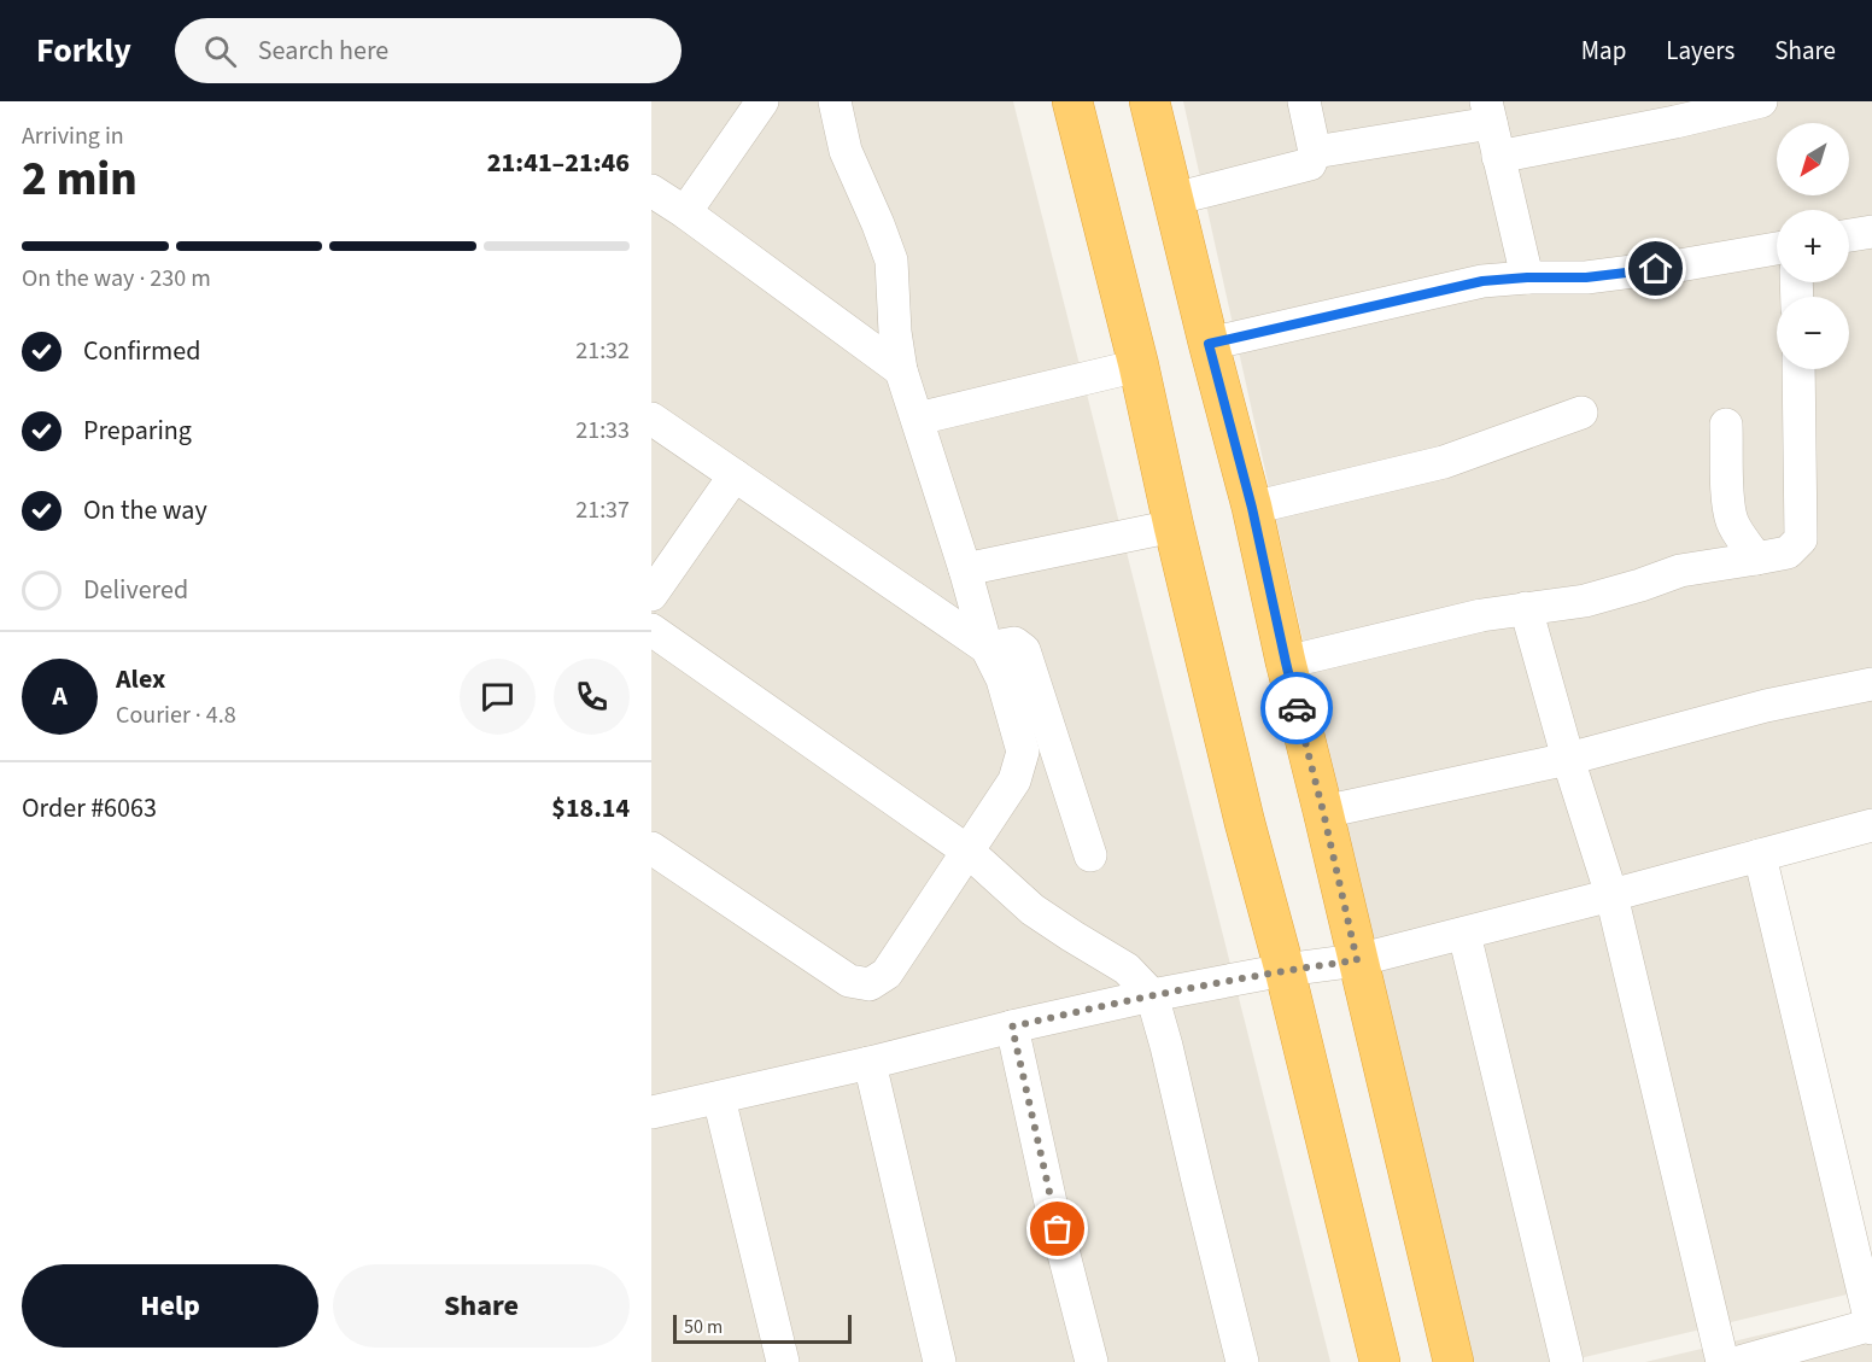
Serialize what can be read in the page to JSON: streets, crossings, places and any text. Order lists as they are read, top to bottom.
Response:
{
  "scale_bar": "50 m",
  "north": "bottom left",
  "page": {
    "header": "Forkly",
    "search": "Search here",
    "nav": ["Map", "Layers", "Share"],
    "heading": ["2 min", "Arriving in", "21:41–21:46"],
    "panel": [
      "Alex",
      "Courier · 4.8",
      "Order #6063",
      "$18.14"
    ],
    "map_buttons": ["+", "−"],
    "bar": "On the way · 230 m",
    "list": [
      ["Confirmed", "21:32"],
      ["Preparing", "21:33"],
      ["On the way", "21:37"],
      "Delivered"
    ],
    "round": "A",
    "buttons": ["Help", "Share"],
    "scale": "50 m"
  }
}
